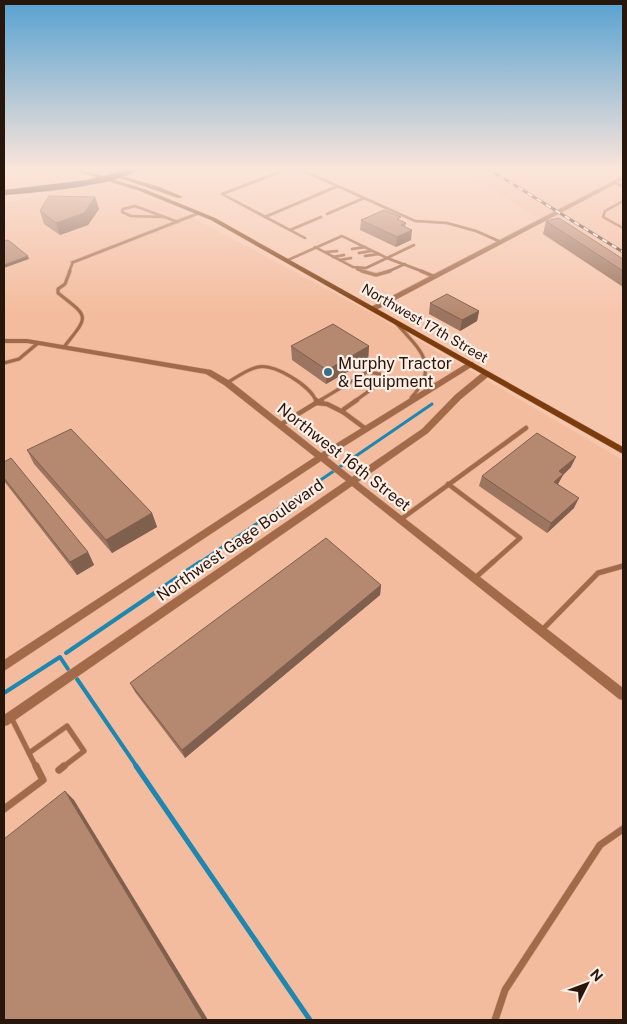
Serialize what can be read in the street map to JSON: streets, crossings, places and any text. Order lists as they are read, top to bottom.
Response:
{
  "streets": {
    "main road": ["Northwest 17th Street"],
    "street": ["Northwest 16th Street", "Northwest Gage Boulevard"]
  },
  "crossings": [
    ["Northwest 17th Street", "Northwest Gage Boulevard"],
    ["Northwest 16th Street", "Northwest Gage Boulevard"]
  ],
  "places": ["Murphy Tractor & Equipment"],
  "north": "top right"
}
